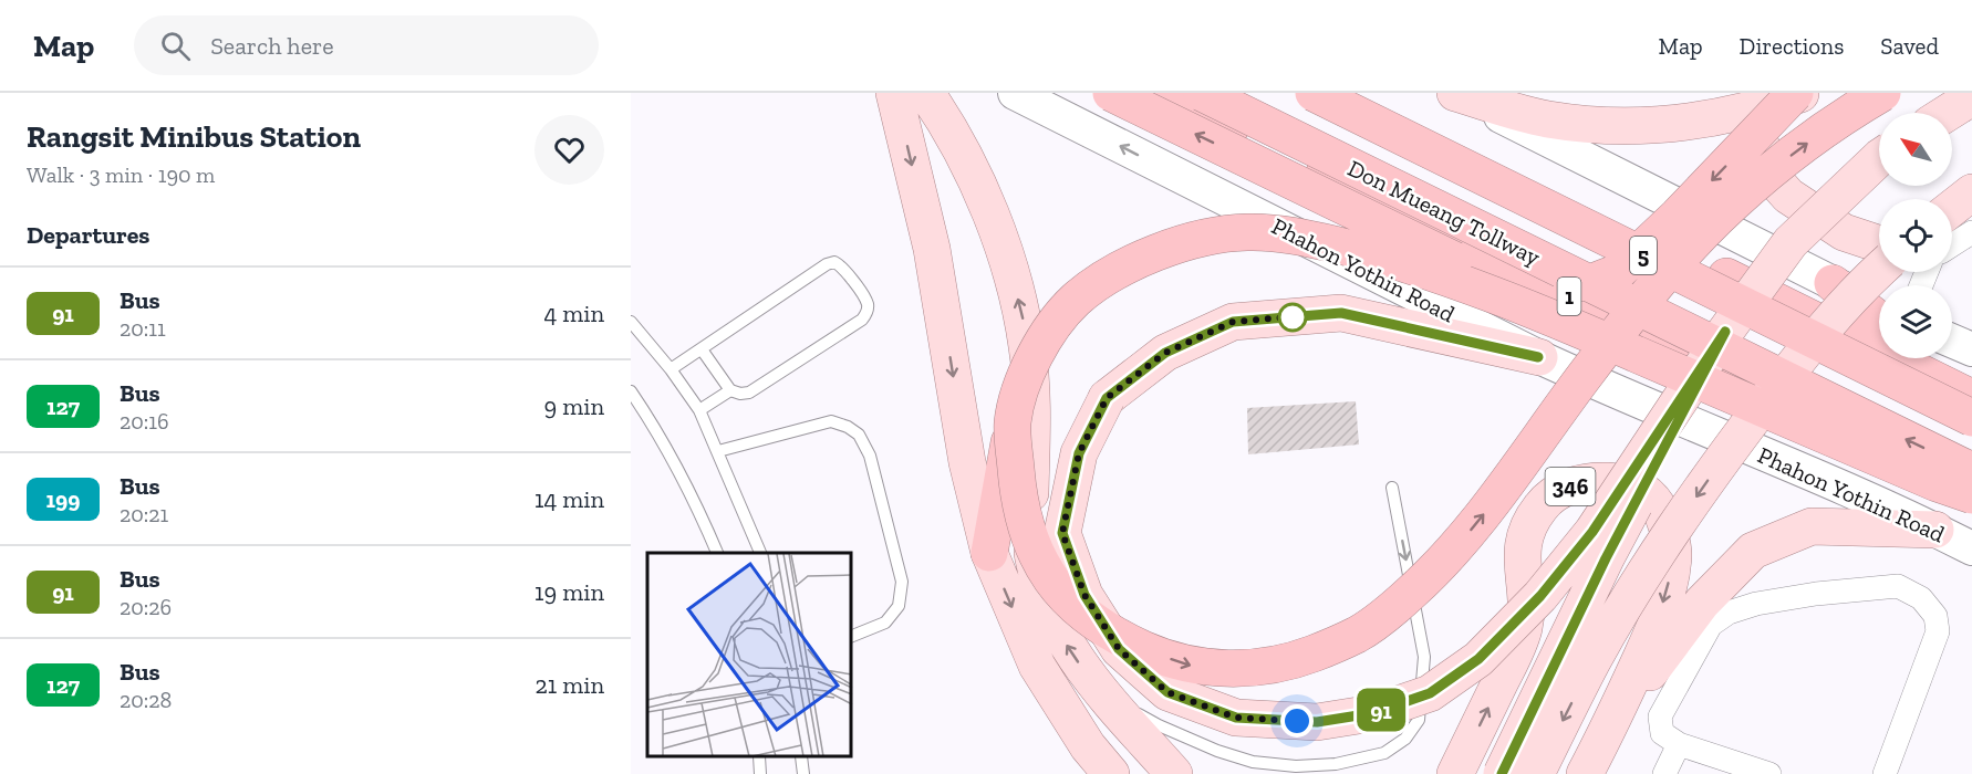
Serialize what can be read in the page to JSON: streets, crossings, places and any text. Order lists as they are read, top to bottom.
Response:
{
  "streets": {
    "highway": [
      "Don Mueang Tollway",
      "5",
      "Phahon Yothin Road",
      "1"
    ],
    "main road": ["346"]
  },
  "lines": ["bus line 91"],
  "north": "top left",
  "page": {
    "header": "Map",
    "search": "Search here",
    "nav": ["Map", "Directions", "Saved"],
    "heading": [
      ["Rangsit Minibus Station", "Walk · 3 min · 190 m"],
      "Departures"
    ],
    "on_map": "91",
    "list": [
      {
        "mark": "91",
        "name": "Bus",
        "note": "20:11",
        "value": "4 min"
      },
      {
        "mark": "127",
        "name": "Bus",
        "note": "20:16",
        "value": "9 min"
      },
      {
        "mark": "199",
        "name": "Bus",
        "note": "20:21",
        "value": "14 min"
      },
      {
        "mark": "91",
        "name": "Bus",
        "note": "20:26",
        "value": "19 min"
      },
      {
        "mark": "127",
        "name": "Bus",
        "note": "20:28",
        "value": "21 min"
      }
    ]
  }
}
